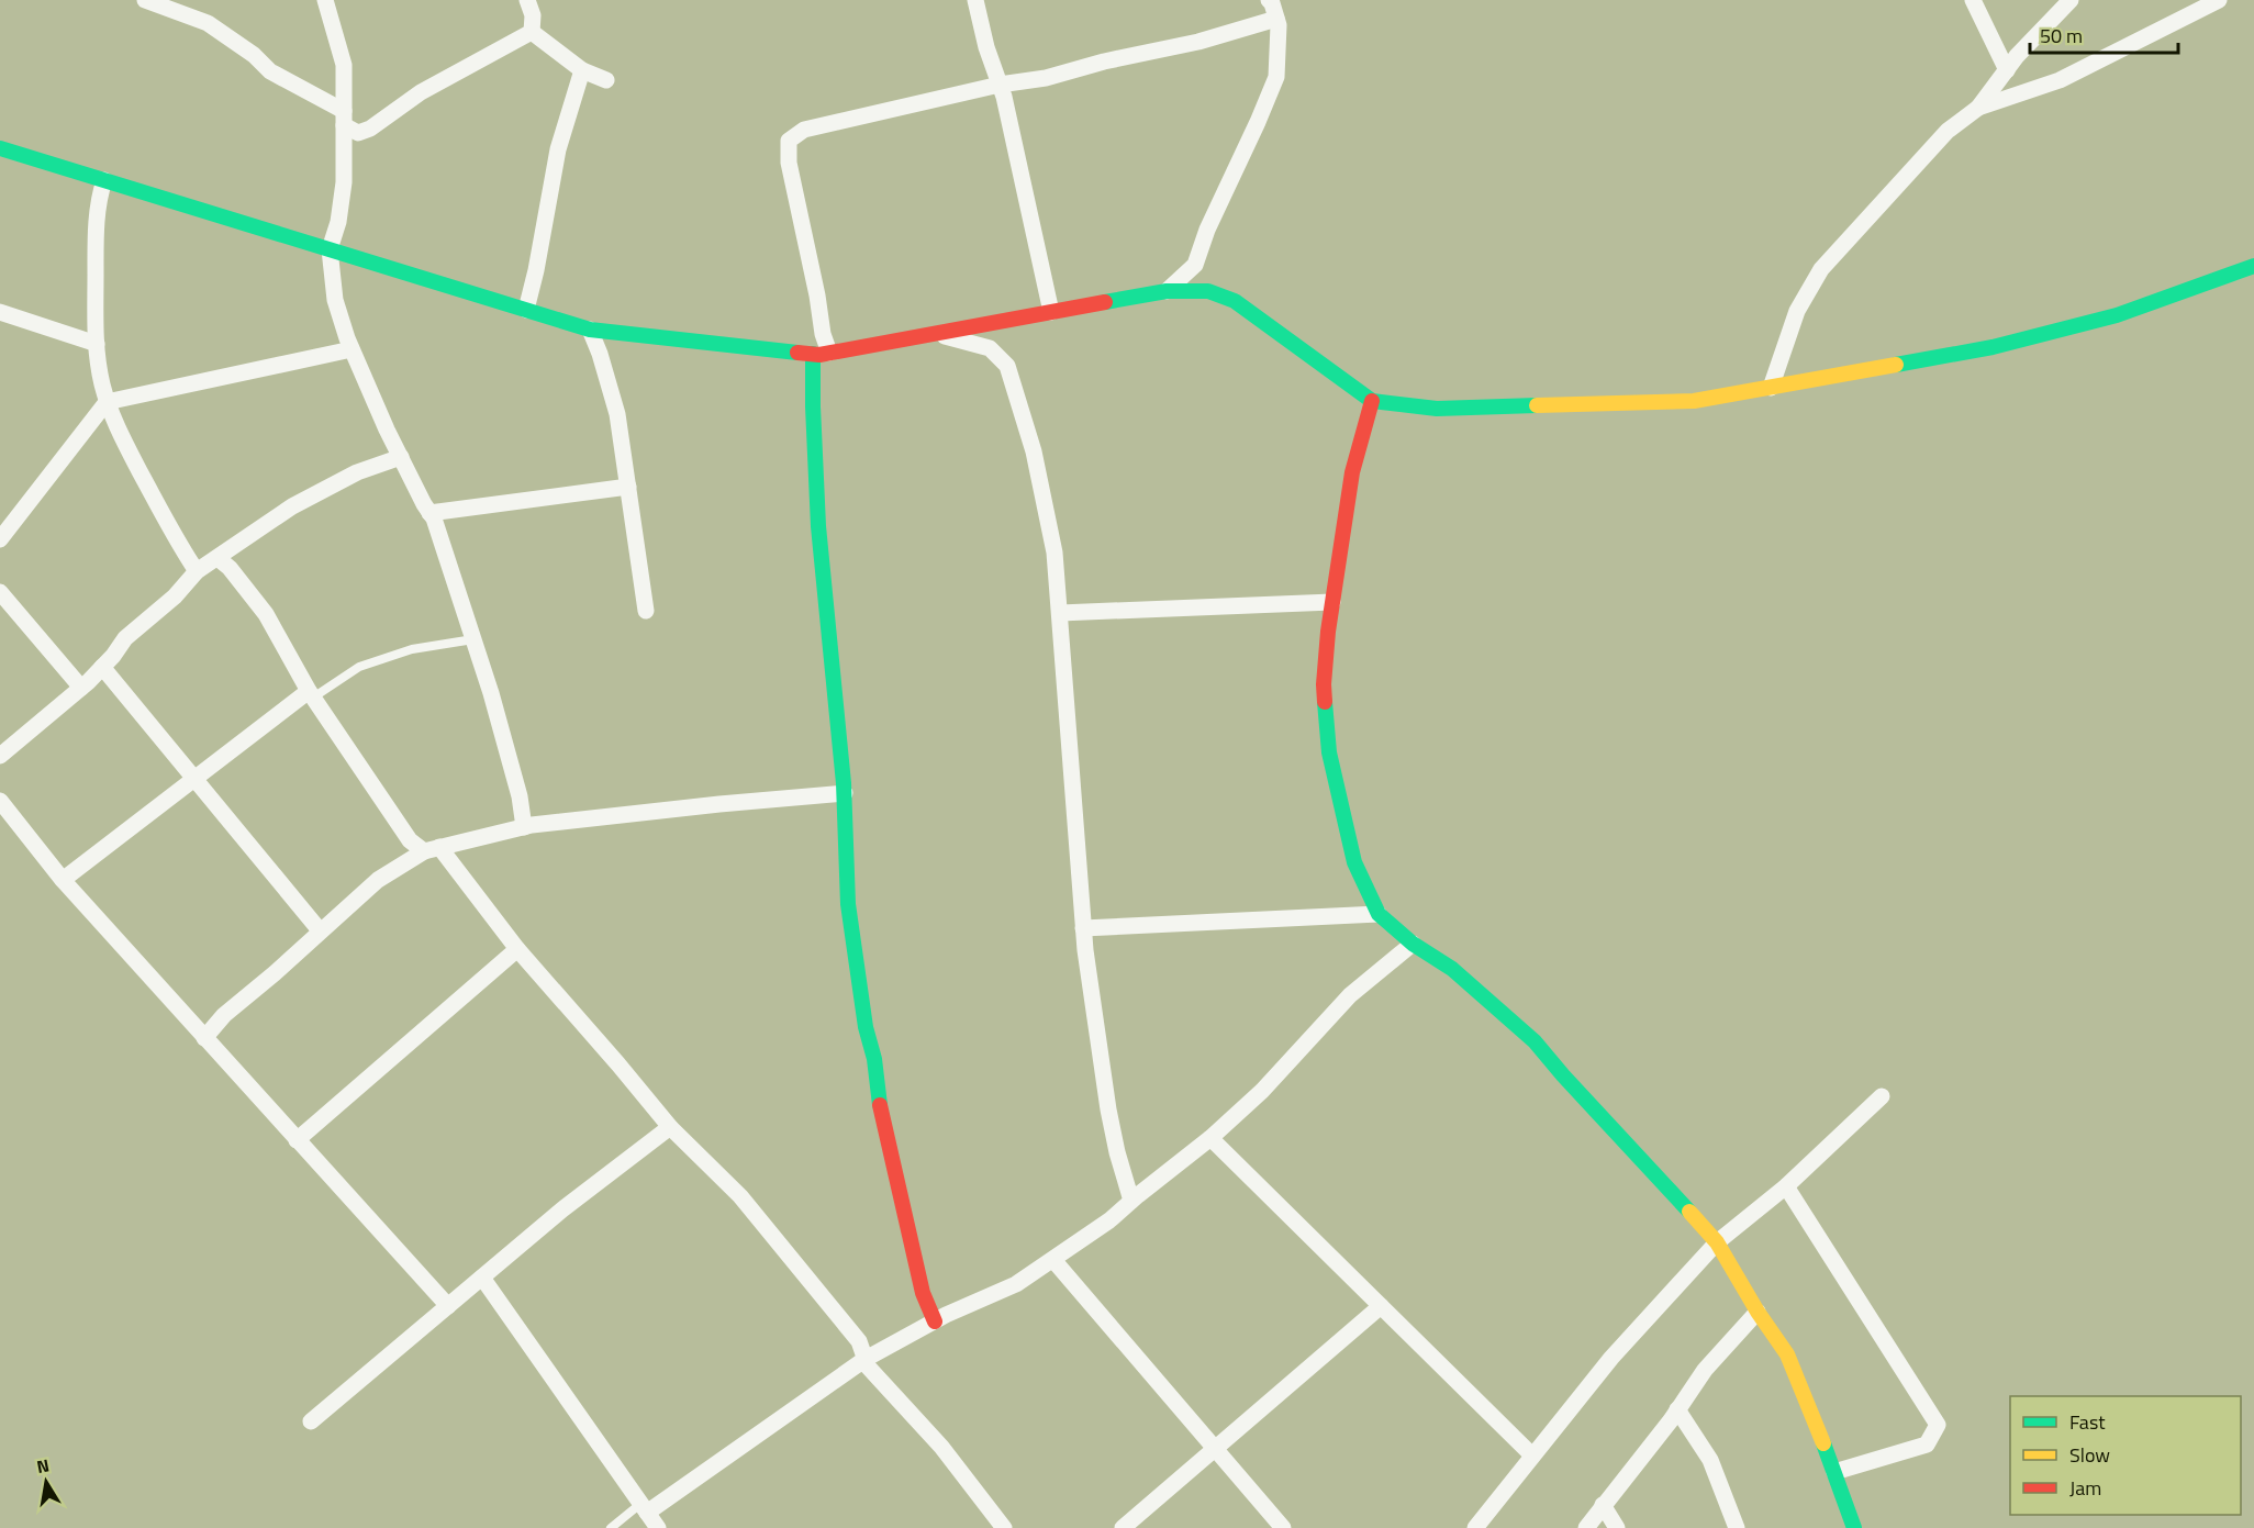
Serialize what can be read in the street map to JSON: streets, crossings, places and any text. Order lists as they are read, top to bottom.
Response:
{
  "legend": ["Fast", "Slow", "Jam"],
  "scale_bar": "50 m",
  "north": "top"
}
